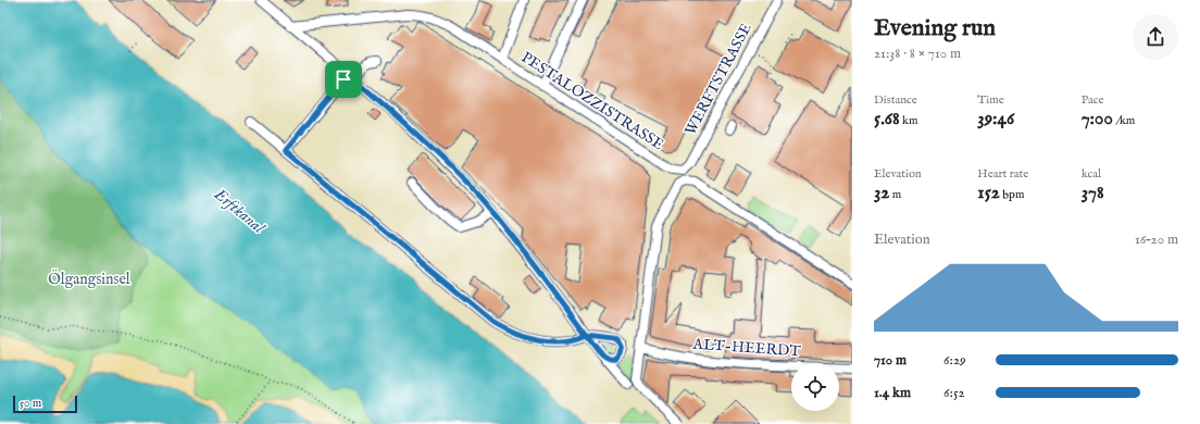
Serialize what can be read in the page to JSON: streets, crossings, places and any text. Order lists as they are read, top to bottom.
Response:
{
  "streets": {
    "street": ["WERFTSTRASSE", "PESTALOZZISTRASSE", "ALT-HEERDT"]
  },
  "crossings": [
    ["WERFTSTRASSE", "PESTALOZZISTRASSE"]
  ],
  "water": ["Erftkanal"],
  "parks": ["Ölgangsinsel"],
  "scale_bar": "50 m",
  "page": {
    "heading": ["Evening run", "21:38 · 8 × 710 m"],
    "stats": [
      ["Distance", "5.68 km"],
      ["Time", "39:46"],
      ["Pace", "7:00 /km"],
      ["Elevation", "32 m"],
      ["Heart rate", "152 bpm"],
      ["kcal", "378"]
    ],
    "chart": ["Elevation", "16–20 m"],
    "list": [
      {
        "name": "710 m",
        "note": "6:29"
      },
      {
        "name": "1.4 km",
        "note": "6:52"
      }
    ],
    "scale": "50 m"
  }
}
